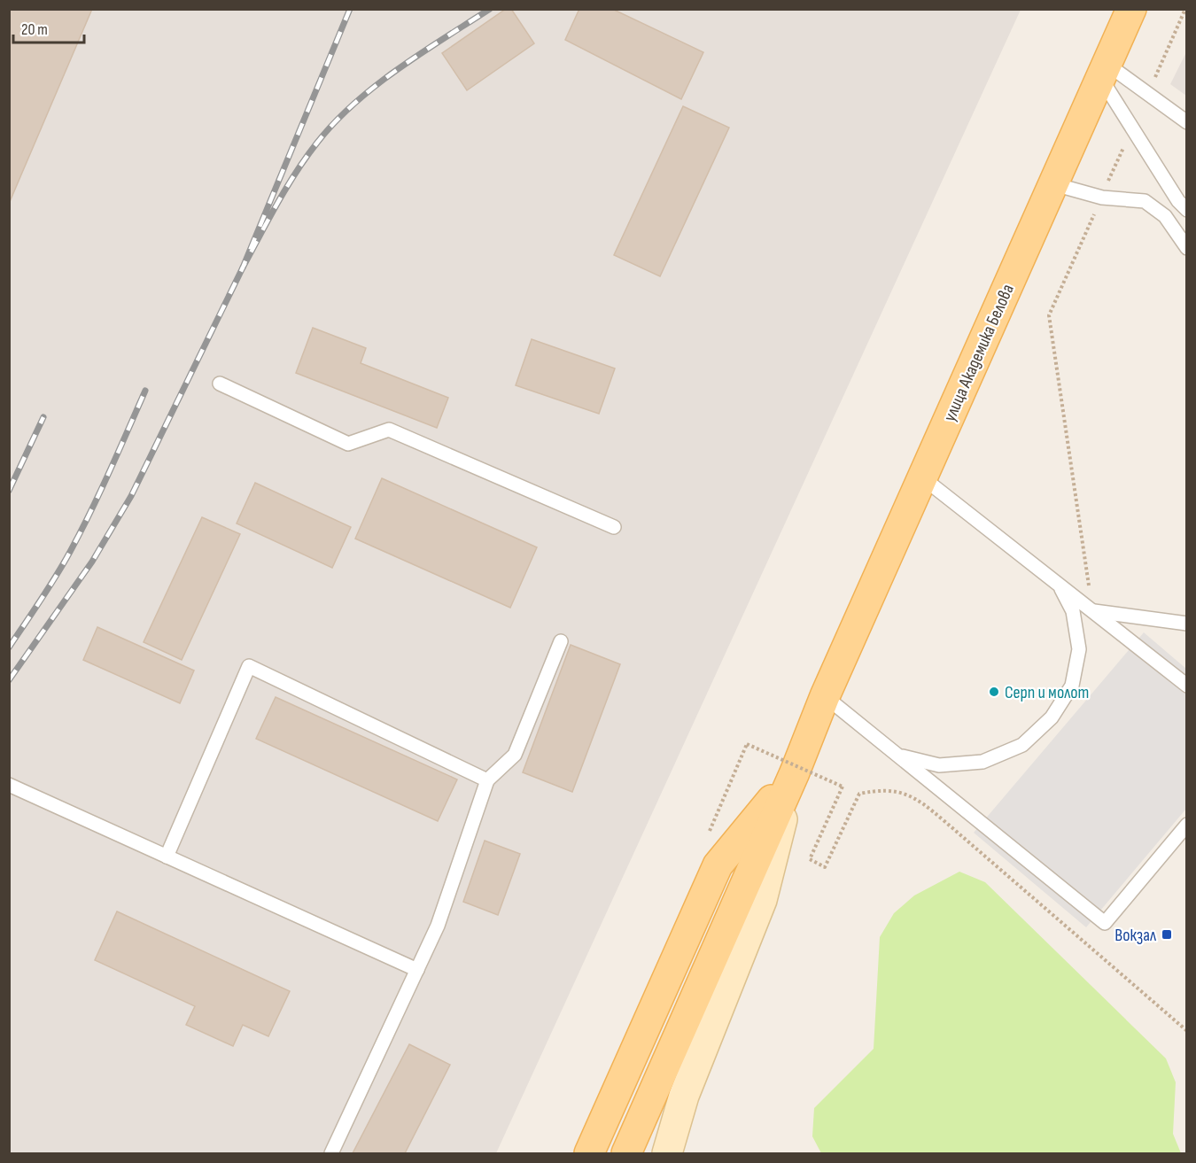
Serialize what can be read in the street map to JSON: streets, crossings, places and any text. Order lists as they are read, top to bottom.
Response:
{
  "streets": {
    "main road": ["улица Академика Белова"]
  },
  "places": {
    "other": ["Серп и молот"],
    "transit": ["Вокзал"]
  },
  "scale_bar": "20 m"
}
